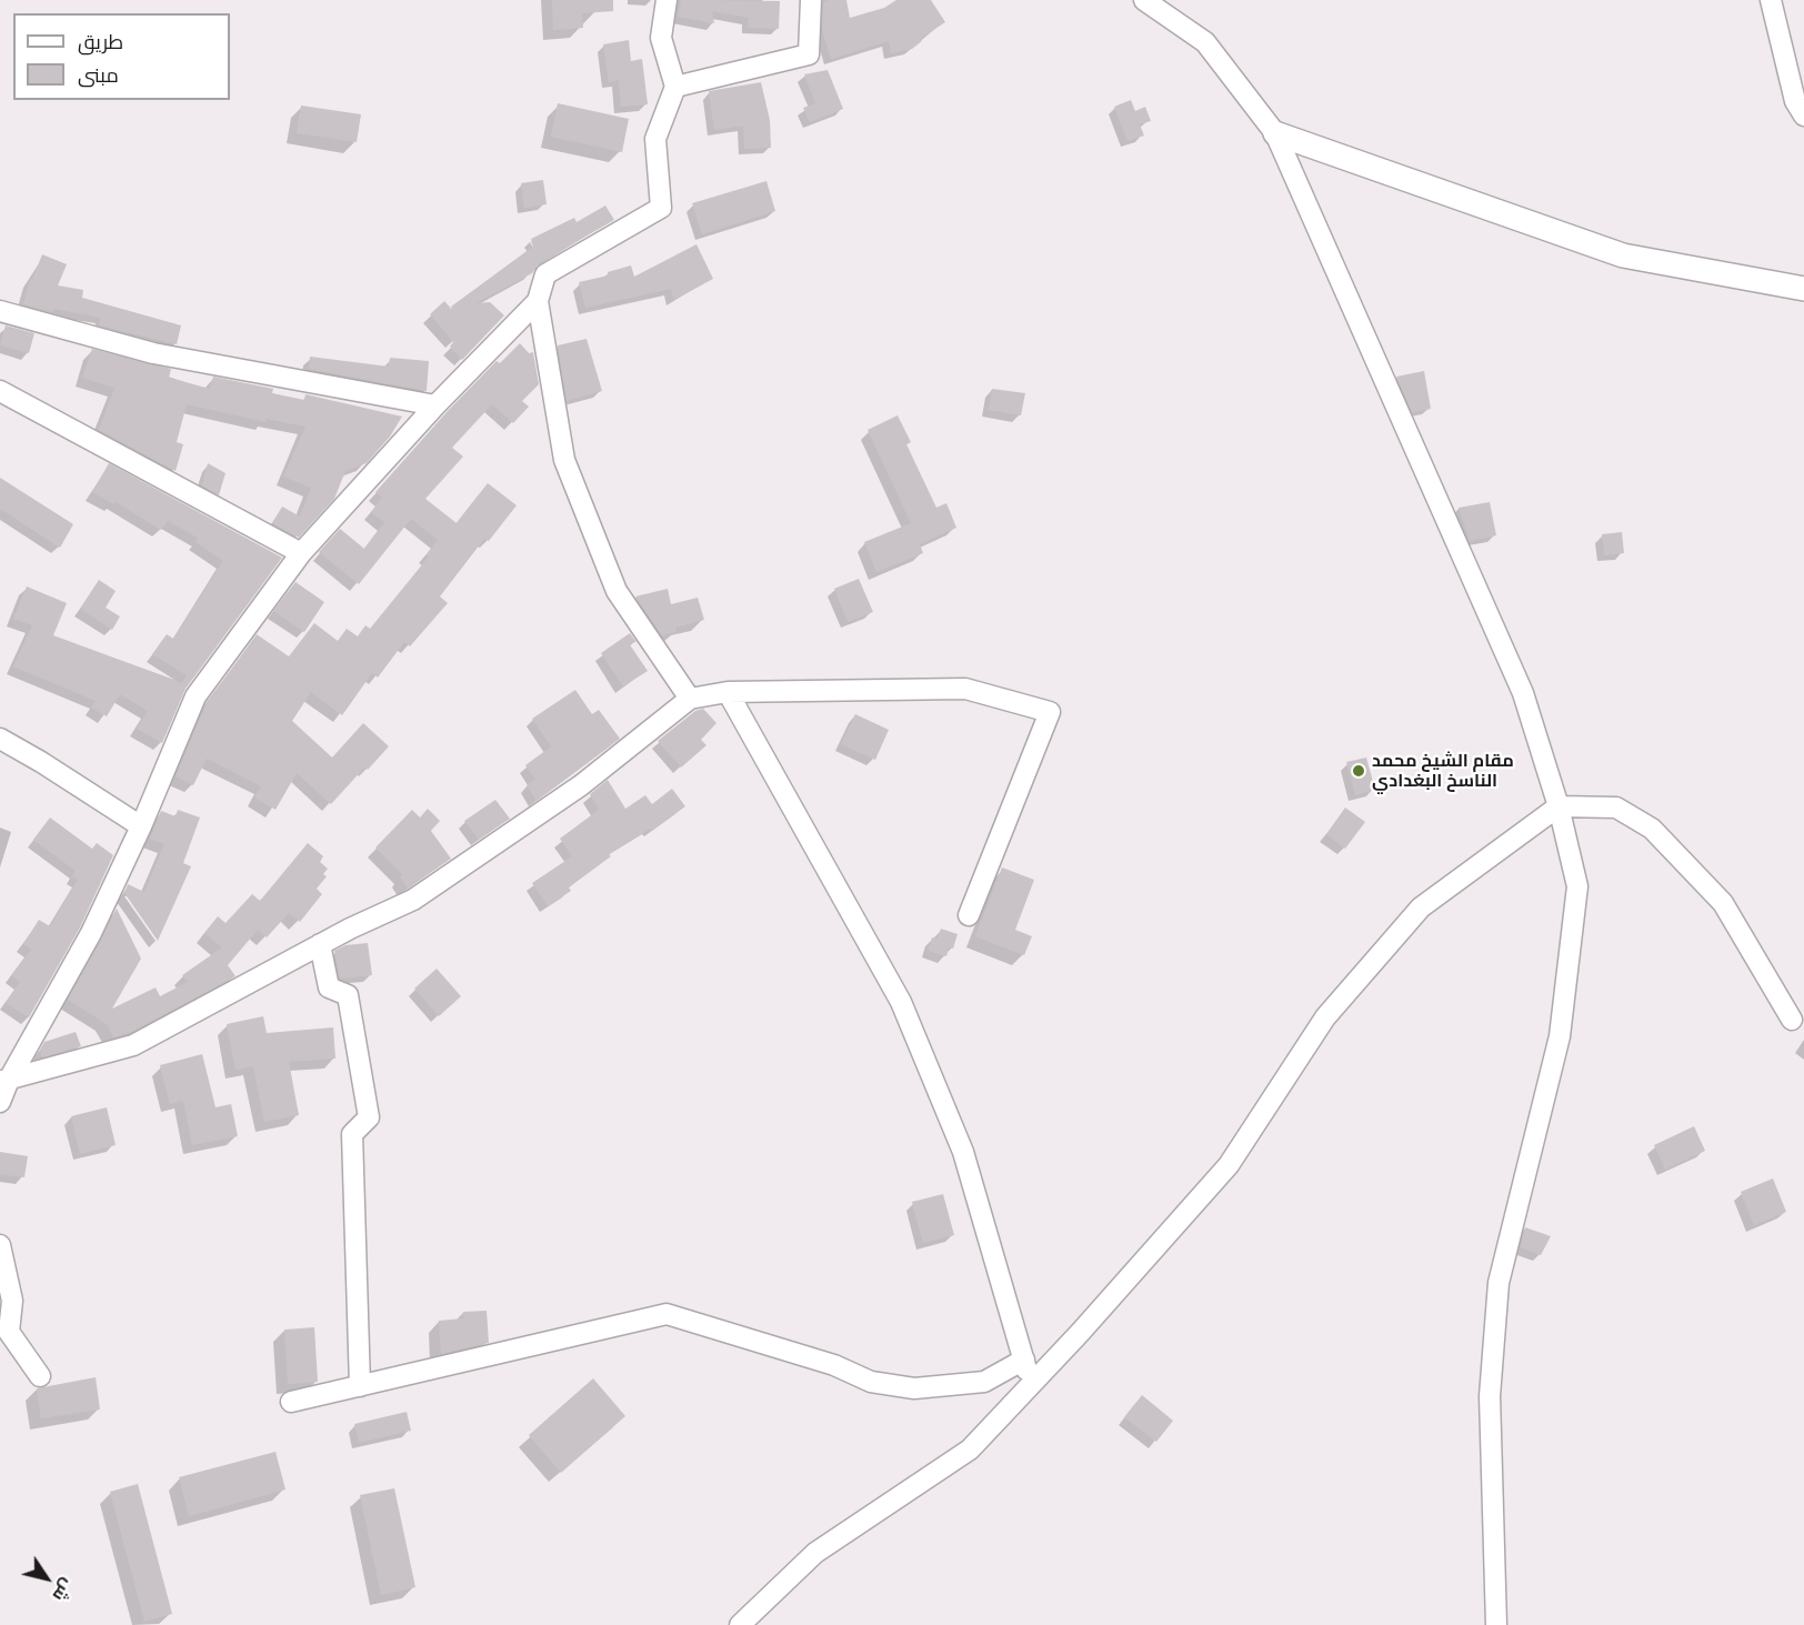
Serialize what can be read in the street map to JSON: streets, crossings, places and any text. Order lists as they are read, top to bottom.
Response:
{
  "places": ["مقام الشيخ محمد الناسخ البغدادي"],
  "legend": ["طريق", "مبنى"],
  "north": "bottom right"
}
